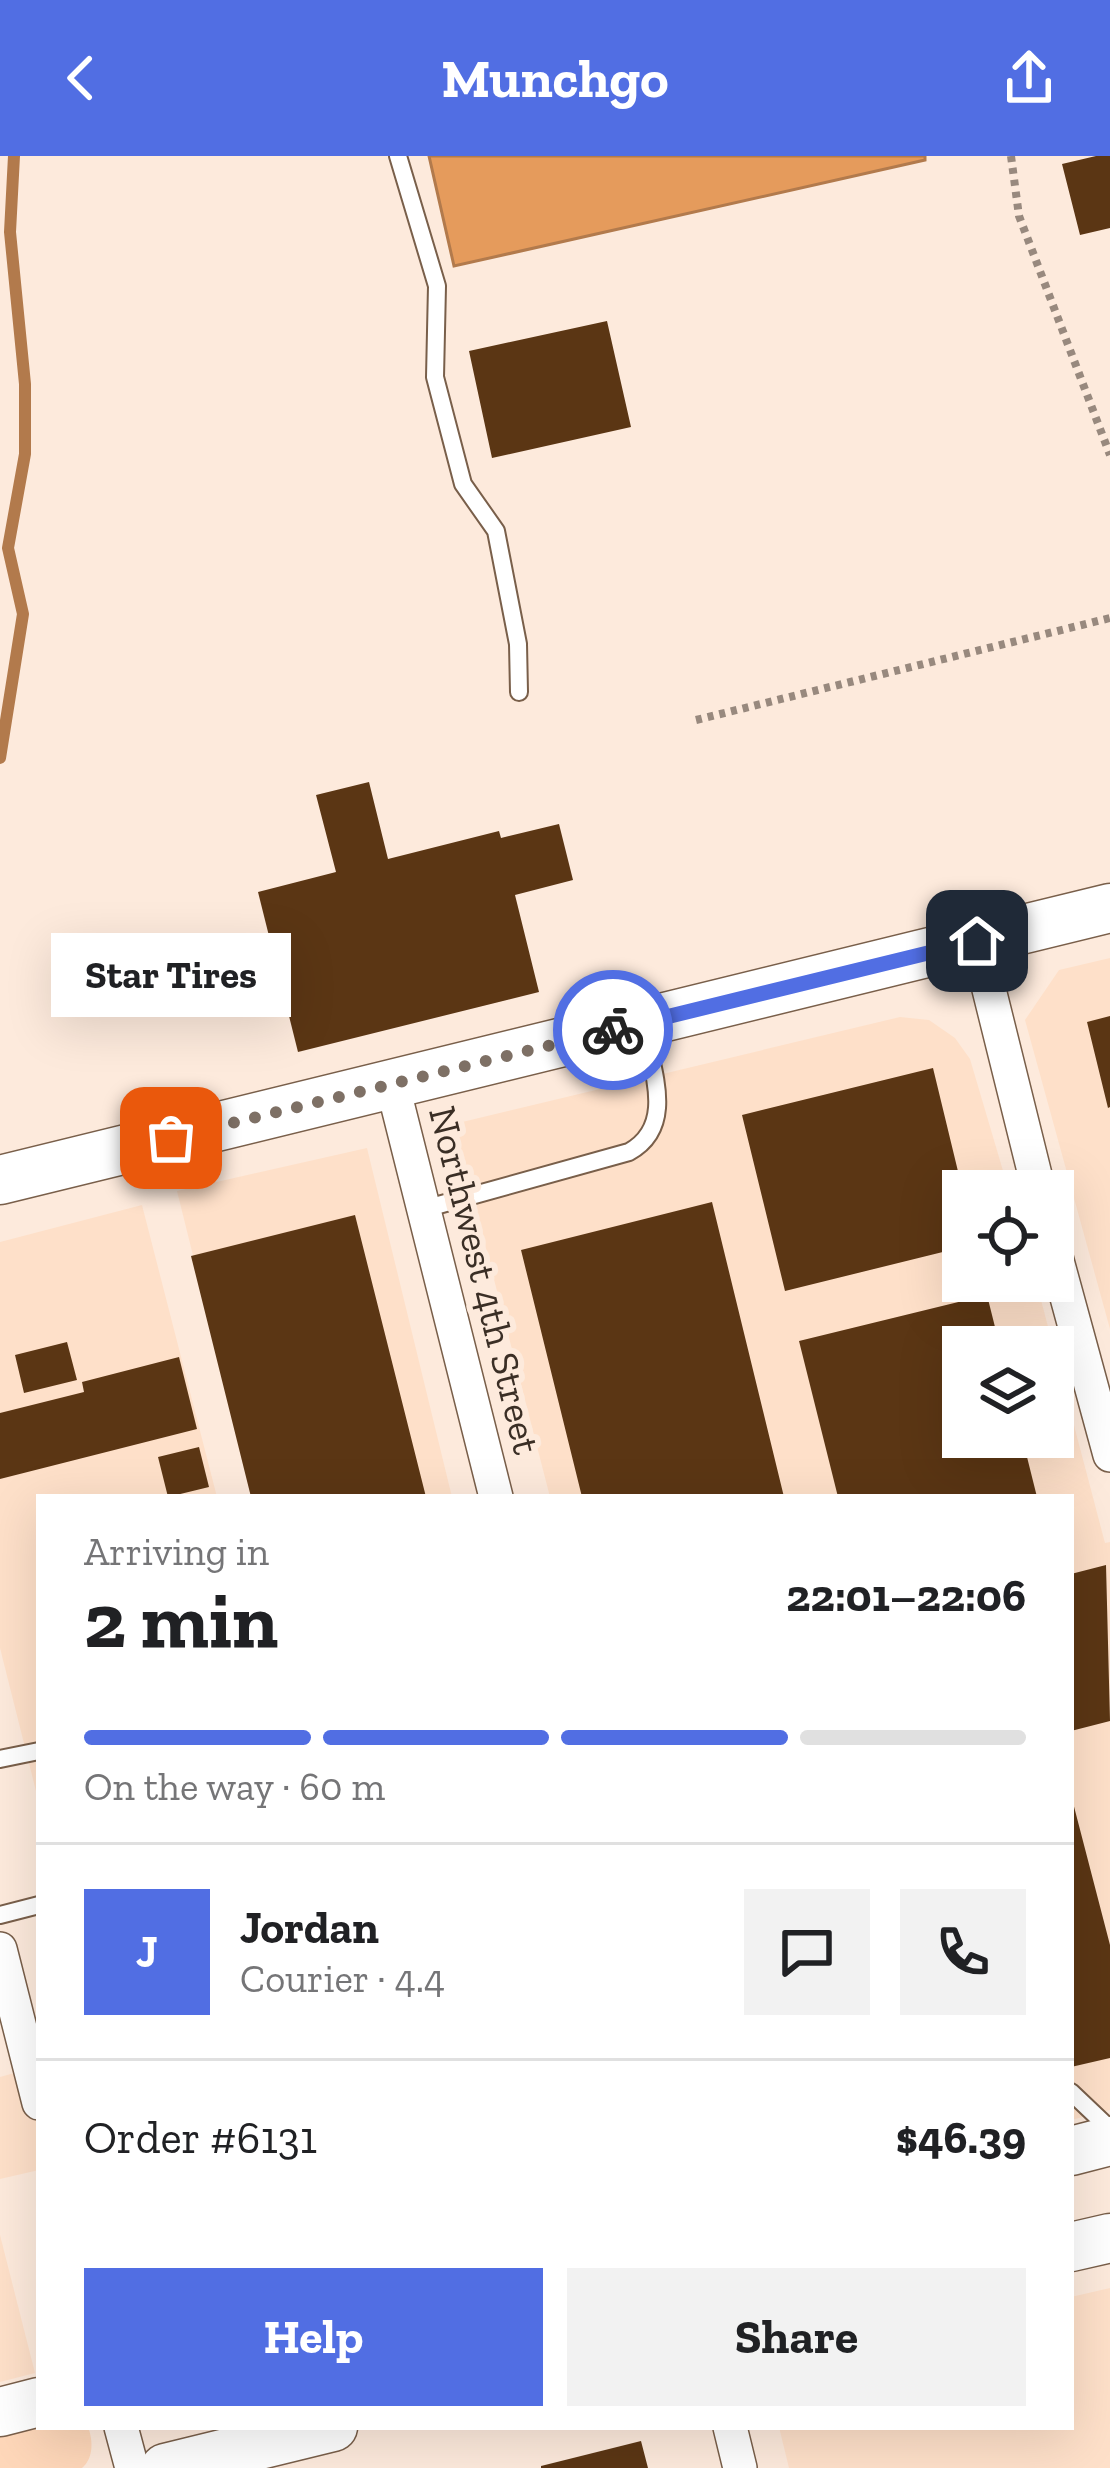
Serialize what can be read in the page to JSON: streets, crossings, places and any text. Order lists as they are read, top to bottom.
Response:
{
  "streets": {
    "street": ["Northwest 4th Street"]
  },
  "places": ["Star Tires"],
  "page": {
    "header": "Munchgo",
    "bubble": "Star Tires",
    "heading": ["2 min", "Arriving in", "22:01–22:06"],
    "panel": [
      "Jordan",
      "Courier · 4.4",
      "Order #6131",
      "$46.39"
    ],
    "bar": "On the way · 60 m",
    "round": "J",
    "buttons": ["Help", "Share"]
  }
}
